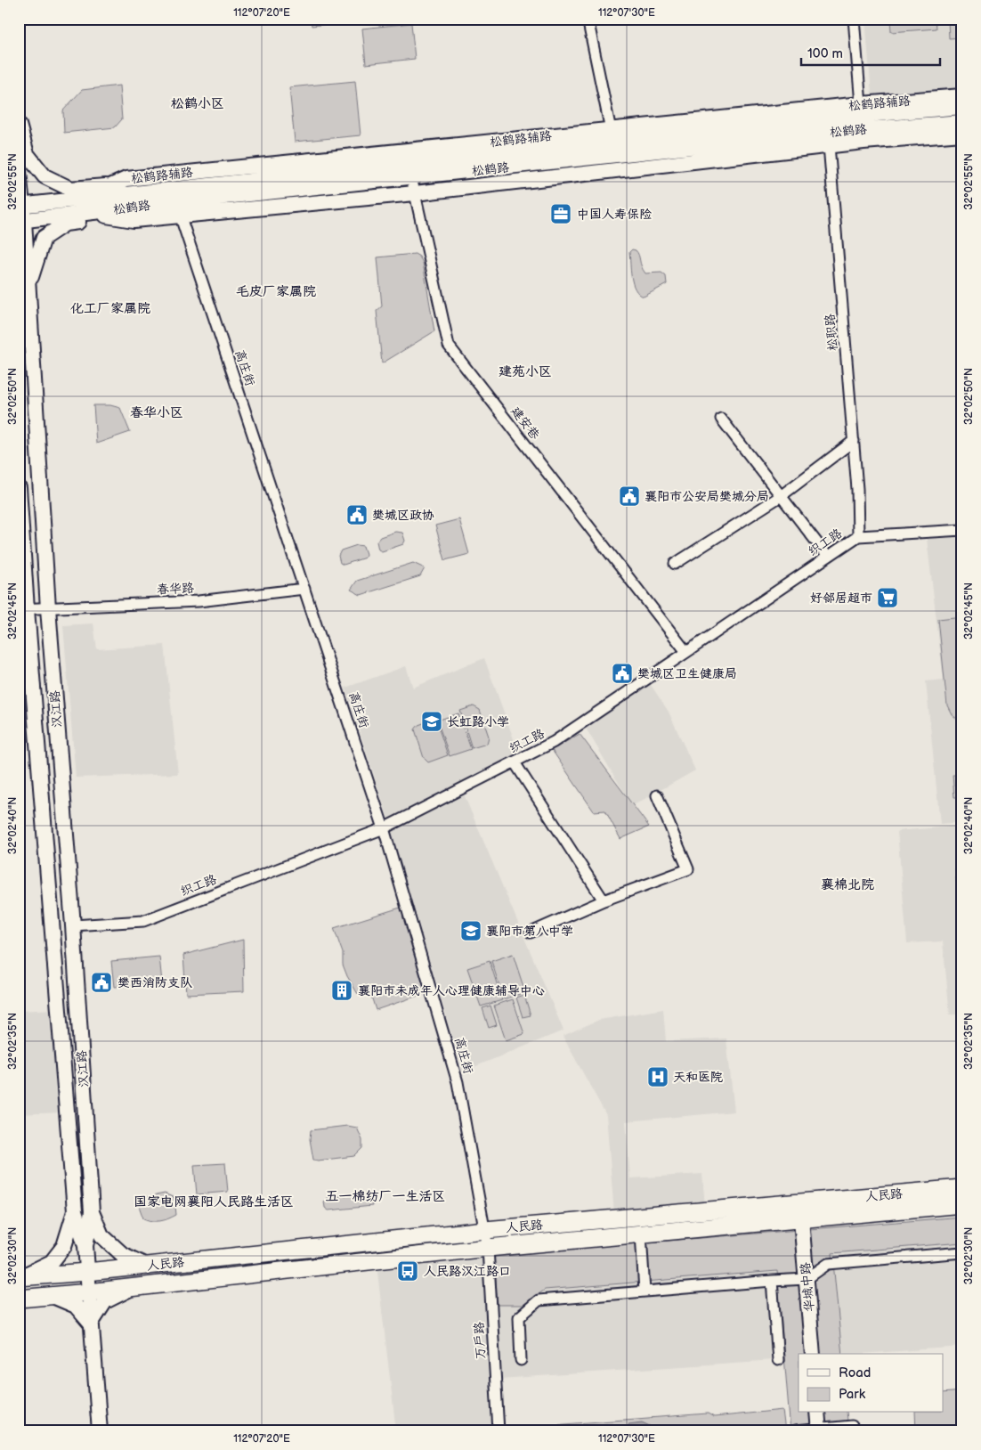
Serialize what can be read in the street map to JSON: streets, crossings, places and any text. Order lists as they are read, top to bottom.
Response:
{
  "streets": {
    "main road": [
      "松鹤路辅路",
      "松鹤路",
      "汉江路",
      "人民路",
      "华城中路"
    ],
    "street": [
      "松职路",
      "高庄街",
      "建安巷",
      "织工路",
      "春华路",
      "万户路"
    ]
  },
  "crossings": [
    ["松鹤路辅路", "松鹤路"],
    ["松鹤路", "高庄街"],
    ["松鹤路", "建安巷"],
    ["松鹤路", "汉江路"],
    ["松职路", "织工路"],
    ["高庄街", "织工路"],
    ["高庄街", "春华路"],
    ["高庄街", "人民路"],
    ["高庄街", "万户路"],
    ["建安巷", "织工路"],
    ["织工路", "汉江路"],
    ["春华路", "汉江路"],
    ["汉江路", "人民路"],
    ["人民路", "华城中路"],
    ["人民路", "万户路"]
  ],
  "districts": [
    "松鹤小区",
    "毛皮厂家属院",
    "化工厂家属院",
    "建苑小区",
    "春华小区",
    "襄棉北院",
    "五一棉纺厂一生活区",
    "国家电网襄阳人民路生活区"
  ],
  "places": {
    "office": ["中国人寿保险"],
    "public building": [
      "襄阳市公安局樊城分局",
      "樊城区政协",
      "樊城区卫生健康局",
      "樊西消防支队"
    ],
    "supermarket": ["好邻居超市"],
    "school or university": ["长虹路小学", "襄阳市第八中学"],
    "building": ["襄阳市未成年人心理健康辅导中心"],
    "hospital": ["天和医院"],
    "bus stop": ["人民路汉江路口"]
  },
  "legend": ["Road", "Park"],
  "scale_bar": "100 m",
  "coordinates": [
    "112°07'20\"E",
    "112°07'30\"E",
    "32°02'55\"N",
    "32°02'50\"N",
    "32°02'45\"N",
    "32°02'40\"N",
    "32°02'35\"N",
    "32°02'30\"N"
  ]
}
